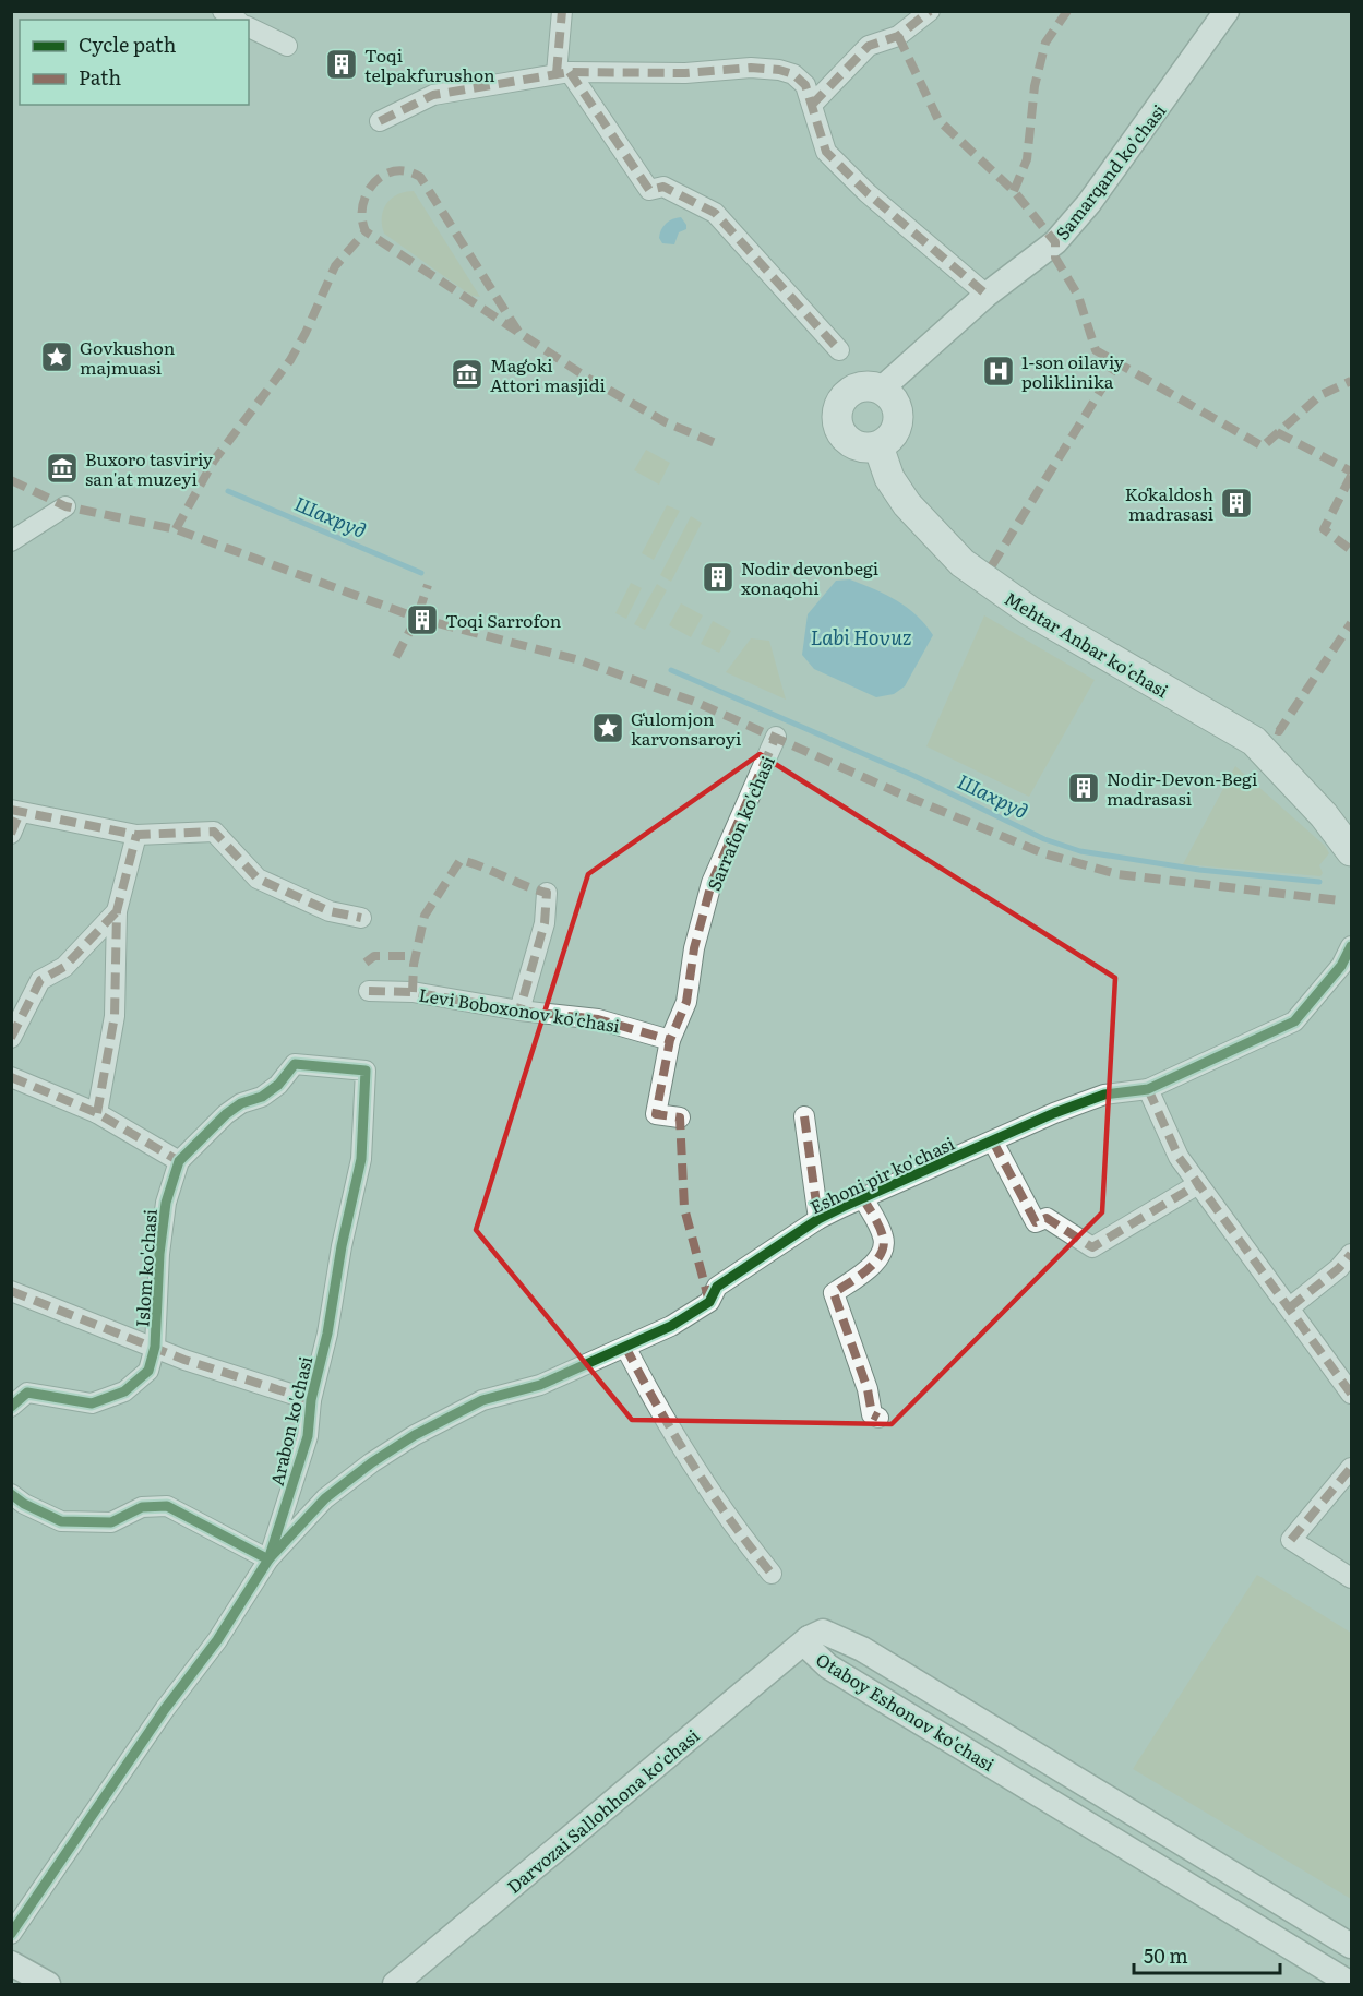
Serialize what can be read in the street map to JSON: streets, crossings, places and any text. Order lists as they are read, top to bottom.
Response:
{
  "streets": {
    "main road": ["Mehtar Anbar ko'chasi"],
    "street": [
      "Samarqand ko'chasi",
      "Sarrafon ko'chasi",
      "Levi Boboxonov ko'chasi",
      "Eshoni pir ko'chasi",
      "Islom ko'chasi",
      "Arabon ko'chasi",
      "Otaboy Eshonov ko'chasi",
      "Darvozai Sallohhona ko'chasi"
    ]
  },
  "crossings": [
    ["Samarqand ko'chasi", "Mehtar Anbar ko'chasi"],
    ["Sarrafon ko'chasi", "Levi Boboxonov ko'chasi"],
    ["Eshoni pir ko'chasi", "Arabon ko'chasi"],
    ["Islom ko'chasi", "Arabon ko'chasi"],
    ["Otaboy Eshonov ko'chasi", "Darvozai Sallohhona ko'chasi"]
  ],
  "water": ["Шахруд", "Labi Hovuz"],
  "places": {
    "building": [
      "Toqi telpakfurushon",
      "Koʻkaldosh madrasasi",
      "Nodir devonbegi xonaqohi",
      "Toqi Sarrofon",
      "Nodir-Devon-Begi madrasasi"
    ],
    "place": ["Govkushon majmuasi", "Gʻulomjon karvonsaroyi"],
    "hospital": ["1-son oilaviy poliklinika"],
    "museum": ["Magʻoki Attori masjidi", "Buxoro tasviriy san'at muzeyi"]
  },
  "legend": ["Cycle path", "Path"],
  "scale_bar": "50 m"
}
